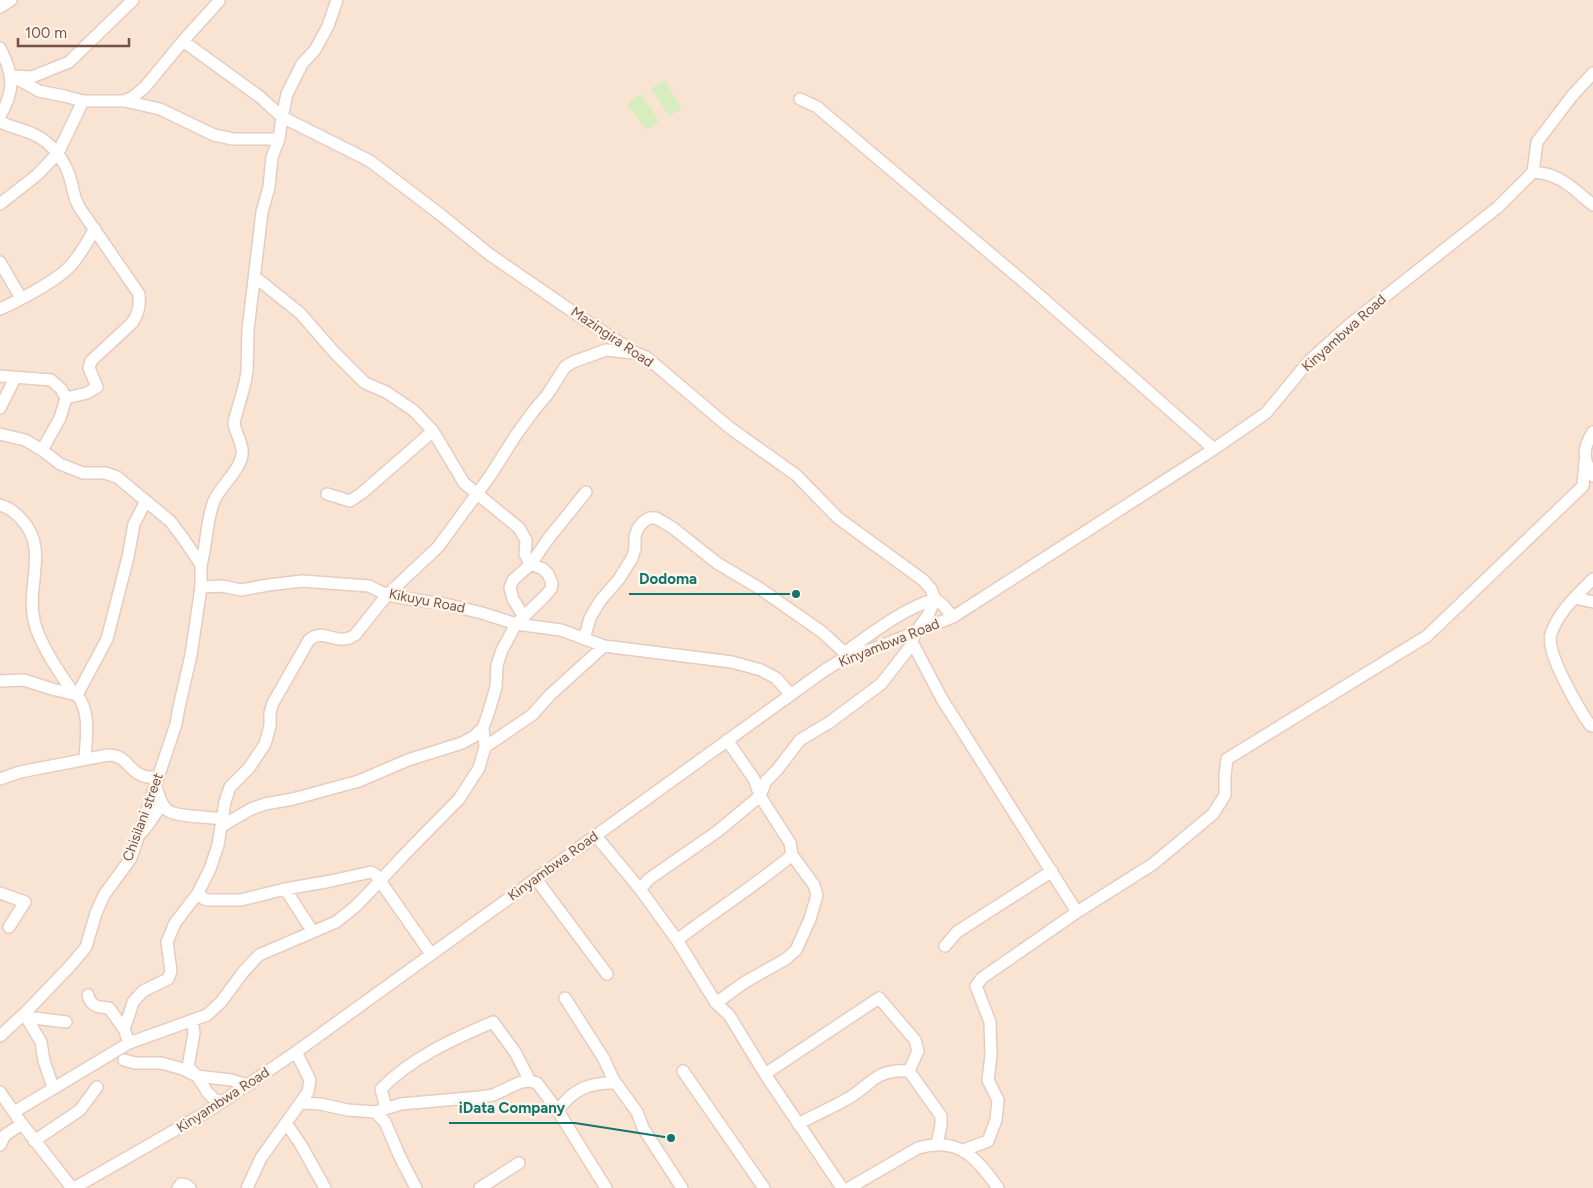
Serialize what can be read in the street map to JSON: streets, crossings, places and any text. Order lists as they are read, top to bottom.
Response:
{
  "streets": {
    "street": [
      "Kinyambwa Road",
      "Mazingira Road",
      "Kikuyu Road",
      "Chisilani street"
    ]
  },
  "crossings": [
    ["Kinyambwa Road", "Mazingira Road"],
    ["Kinyambwa Road", "Kikuyu Road"],
    ["Kikuyu Road", "Chisilani street"]
  ],
  "places": ["Dodoma", "iData Company"],
  "scale_bar": "100 m"
}
